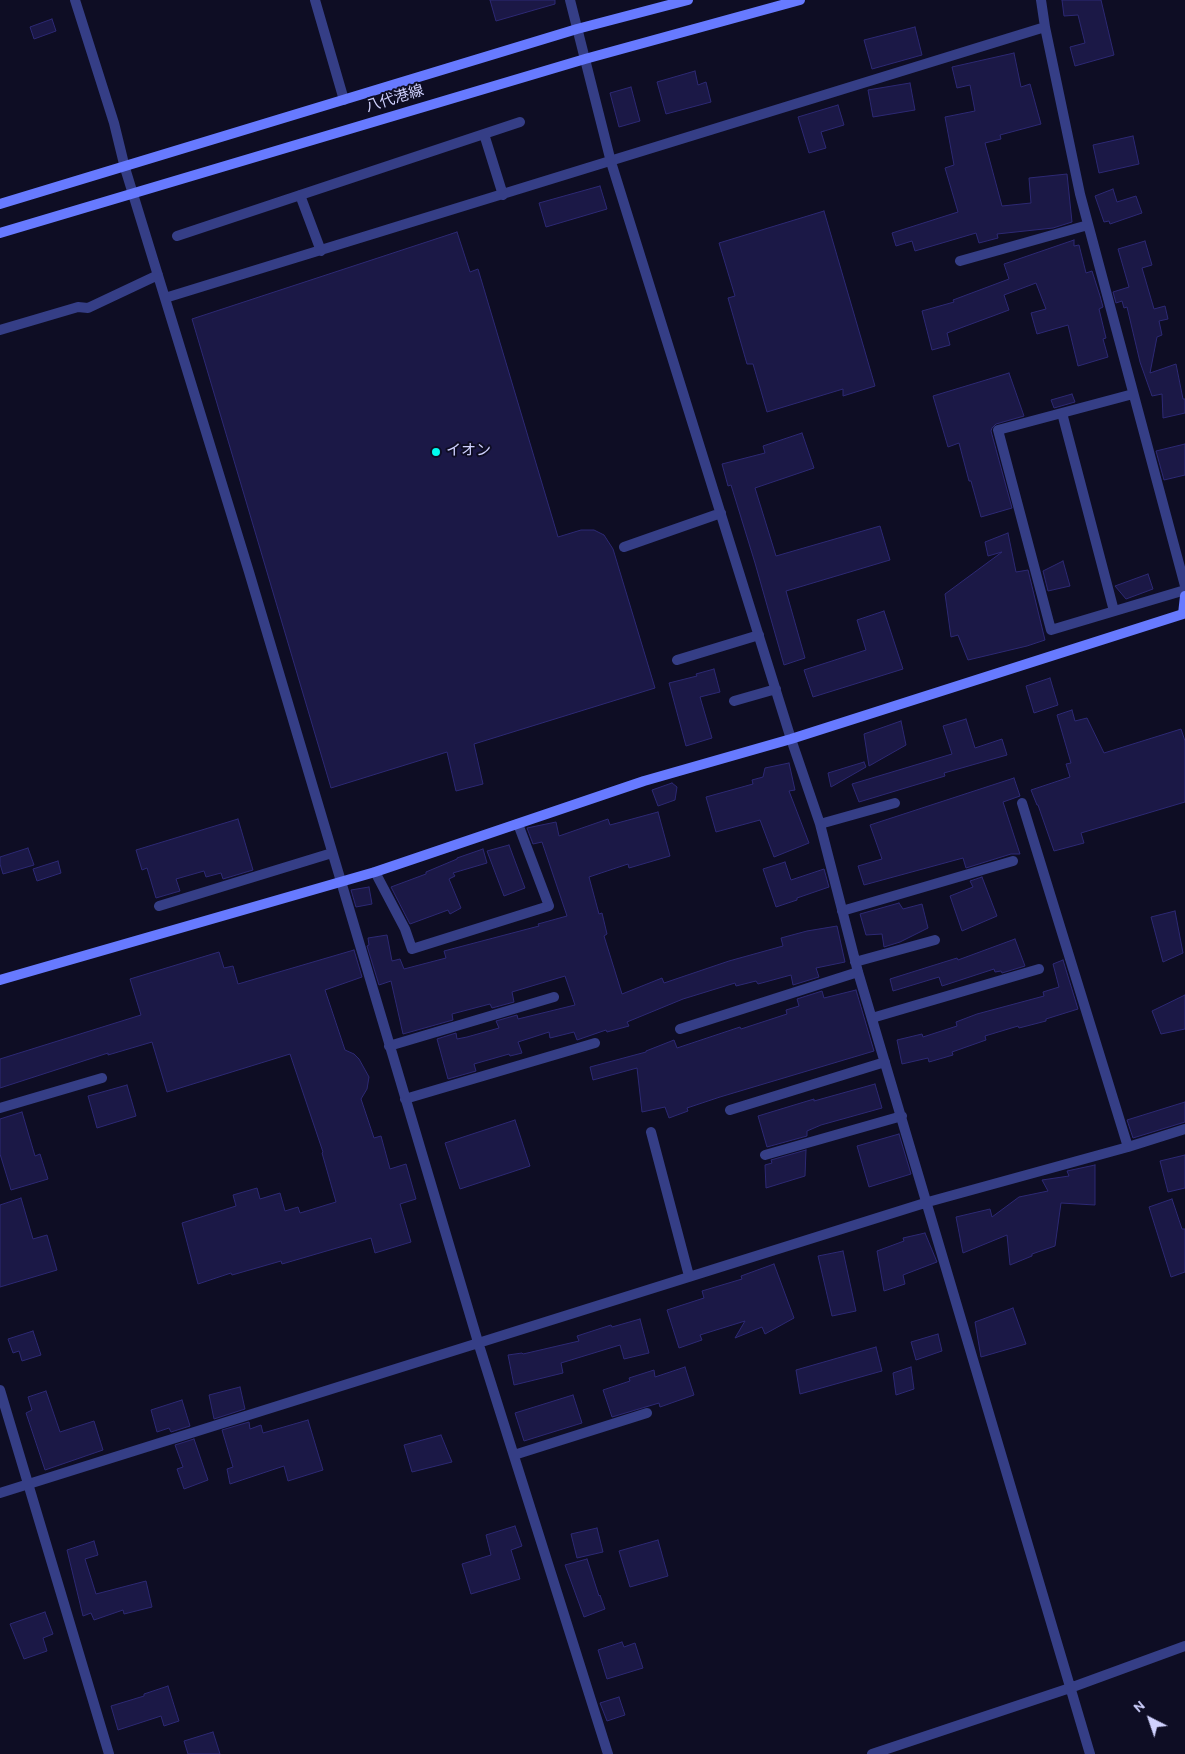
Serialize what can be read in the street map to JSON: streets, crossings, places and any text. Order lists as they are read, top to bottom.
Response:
{
  "streets": {
    "main road": ["八代港線"]
  },
  "places": ["イオン"],
  "north": "top left"
}
